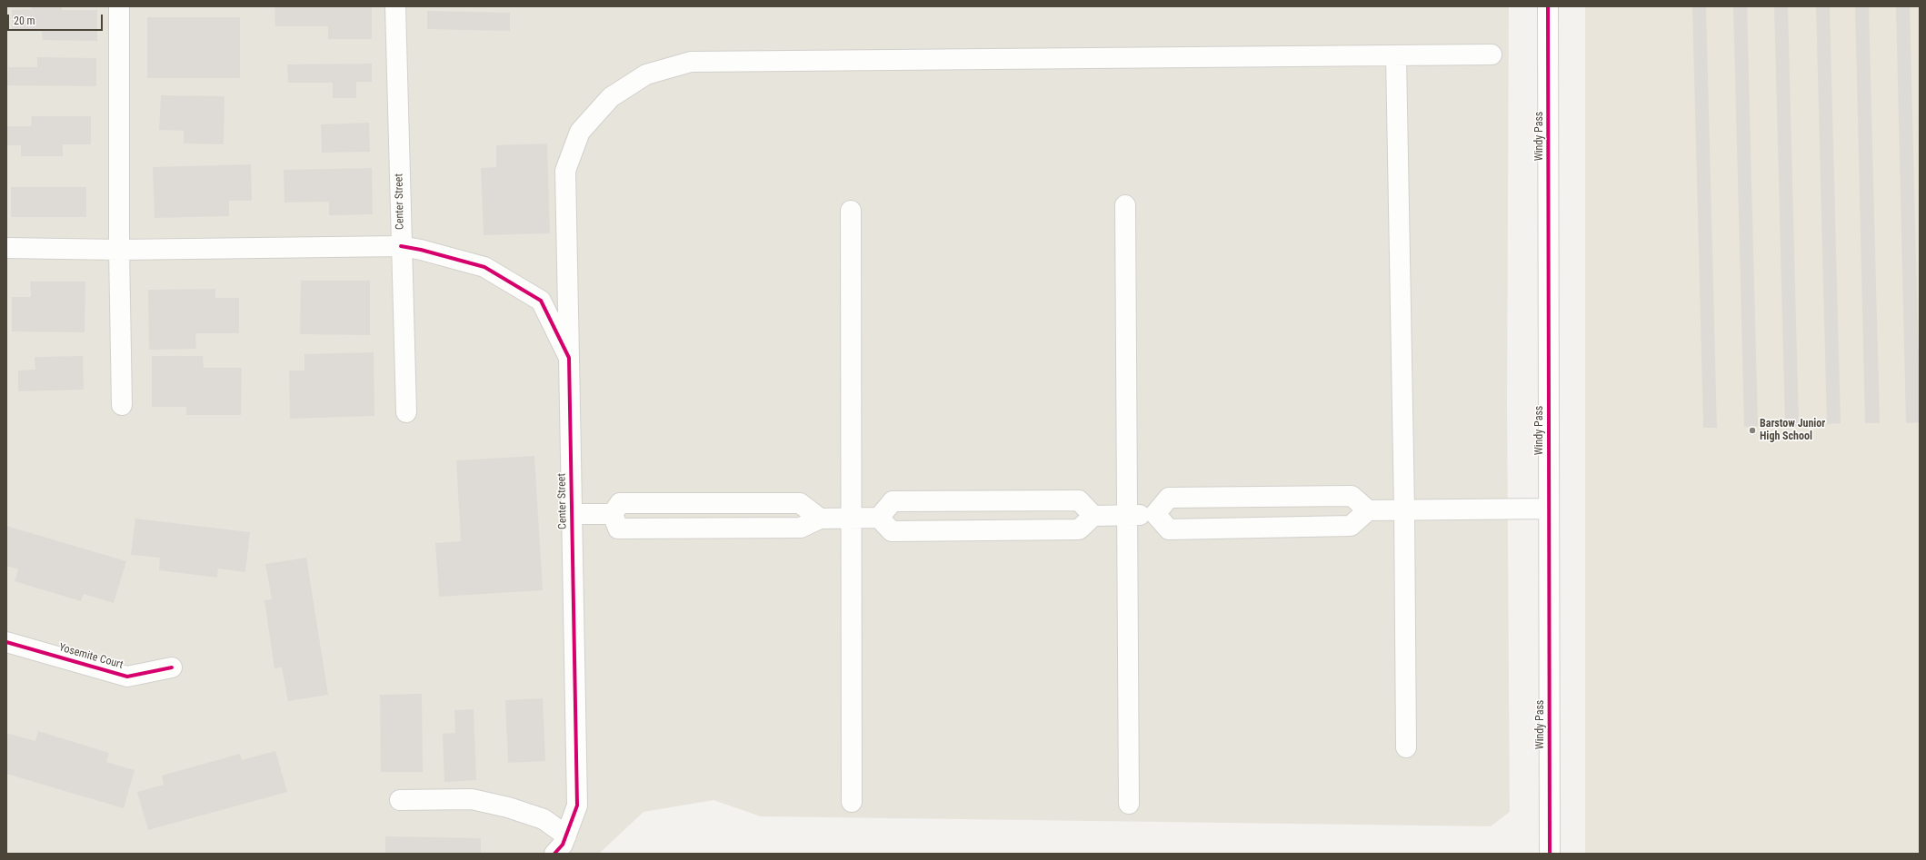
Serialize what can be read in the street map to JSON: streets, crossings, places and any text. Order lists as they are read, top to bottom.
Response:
{
  "streets": {
    "street": ["Windy Pass", "Center Street", "Yosemite Court"]
  },
  "places": ["Barstow Junior High School"],
  "scale_bar": "20 m"
}
